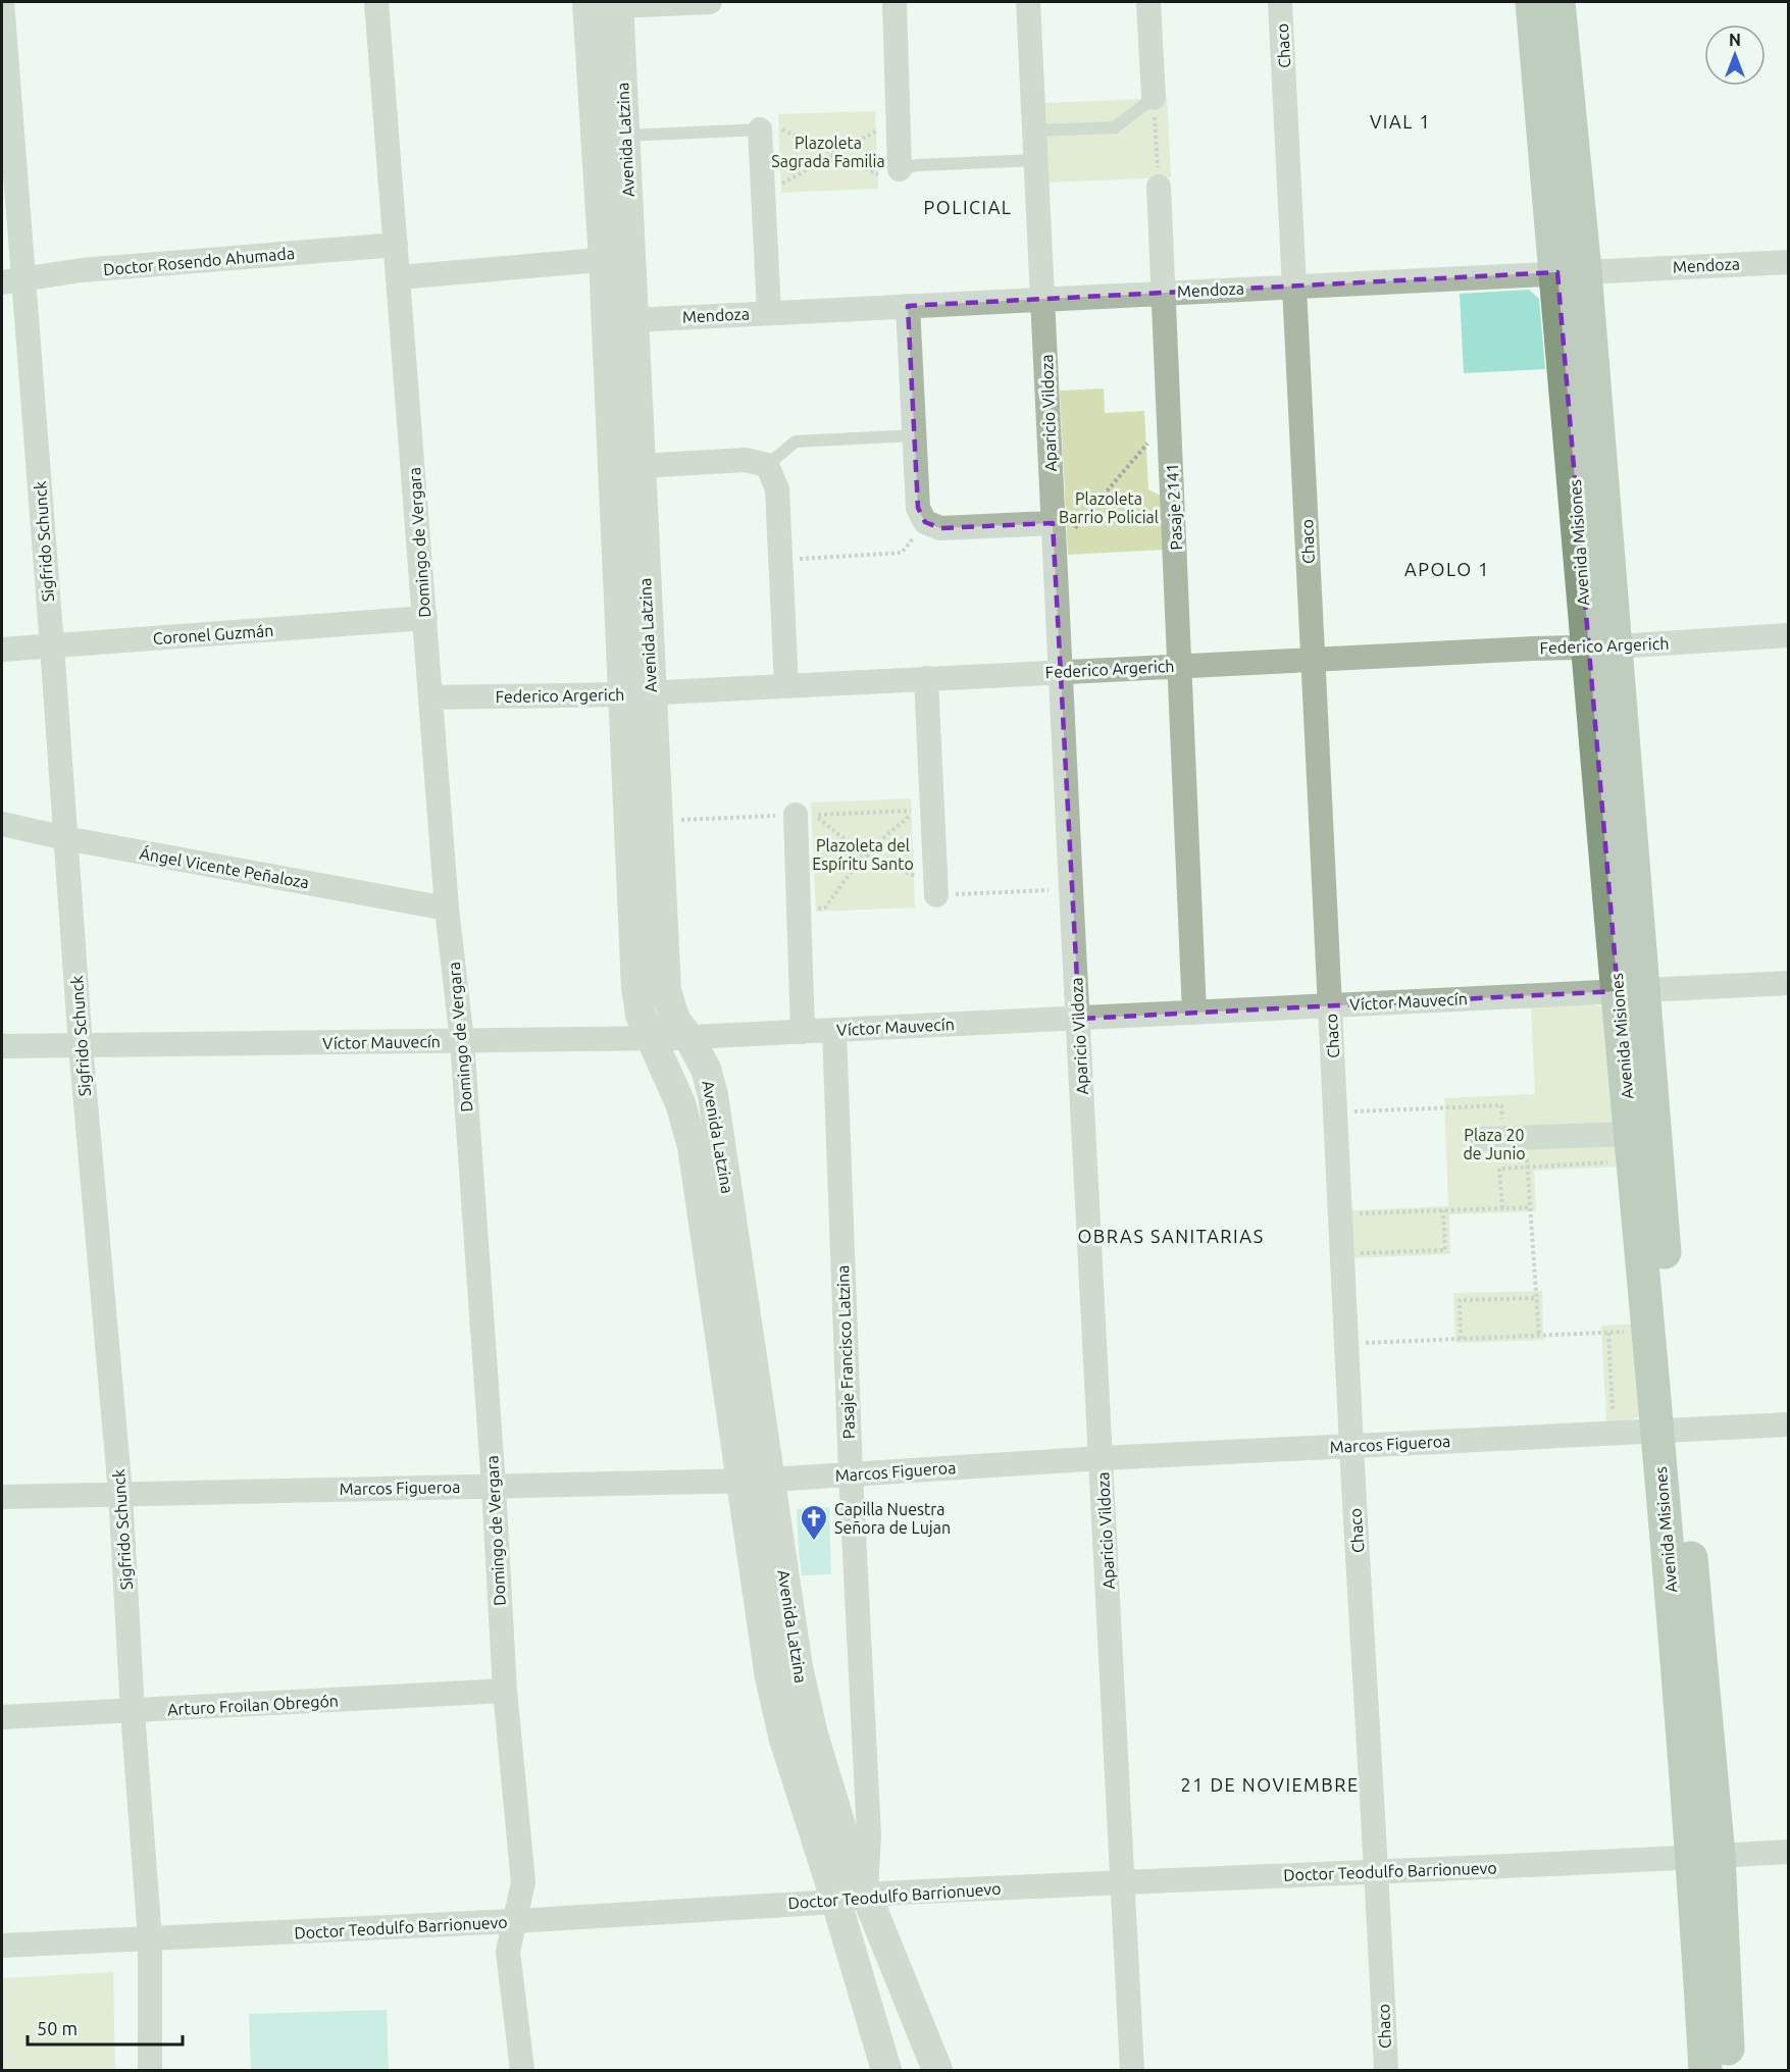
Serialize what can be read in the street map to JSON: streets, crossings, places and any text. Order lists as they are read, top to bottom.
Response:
{
  "streets": {
    "main road": ["Avenida Misiones"],
    "street": [
      "Chaco",
      "Avenida Latzina",
      "Doctor Rosendo Ahumada",
      "Mendoza",
      "Aparicio Vildoza",
      "Pasaje 2141",
      "Sigfrido Schunck",
      "Domingo de Vergara",
      "Coronel Guzmán",
      "Federico Argerich",
      "Ángel Vicente Peñaloza",
      "Víctor Mauvecín",
      "Pasaje Francisco Latzina",
      "Marcos Figueroa",
      "Arturo Froilan Obregón",
      "Doctor Teodulfo Barrionuevo"
    ]
  },
  "crossings": [
    ["Chaco", "Mendoza"],
    ["Chaco", "Federico Argerich"],
    ["Chaco", "Víctor Mauvecín"],
    ["Chaco", "Marcos Figueroa"],
    ["Chaco", "Doctor Teodulfo Barrionuevo"],
    ["Avenida Latzina", "Mendoza"],
    ["Avenida Latzina", "Federico Argerich"],
    ["Avenida Latzina", "Víctor Mauvecín"],
    ["Avenida Latzina", "Pasaje Francisco Latzina"],
    ["Avenida Latzina", "Marcos Figueroa"],
    ["Avenida Latzina", "Doctor Teodulfo Barrionuevo"],
    ["Doctor Rosendo Ahumada", "Sigfrido Schunck"],
    ["Doctor Rosendo Ahumada", "Domingo de Vergara"],
    ["Mendoza", "Aparicio Vildoza"],
    ["Mendoza", "Pasaje 2141"],
    ["Mendoza", "Avenida Misiones"],
    ["Aparicio Vildoza", "Federico Argerich"],
    ["Aparicio Vildoza", "Víctor Mauvecín"],
    ["Aparicio Vildoza", "Marcos Figueroa"],
    ["Aparicio Vildoza", "Doctor Teodulfo Barrionuevo"],
    ["Pasaje 2141", "Federico Argerich"],
    ["Pasaje 2141", "Víctor Mauvecín"],
    ["Sigfrido Schunck", "Coronel Guzmán"],
    ["Sigfrido Schunck", "Ángel Vicente Peñaloza"],
    ["Sigfrido Schunck", "Víctor Mauvecín"],
    ["Sigfrido Schunck", "Marcos Figueroa"],
    ["Sigfrido Schunck", "Arturo Froilan Obregón"],
    ["Sigfrido Schunck", "Doctor Teodulfo Barrionuevo"],
    ["Domingo de Vergara", "Coronel Guzmán"],
    ["Domingo de Vergara", "Federico Argerich"],
    ["Domingo de Vergara", "Ángel Vicente Peñaloza"],
    ["Domingo de Vergara", "Víctor Mauvecín"],
    ["Domingo de Vergara", "Marcos Figueroa"],
    ["Domingo de Vergara", "Arturo Froilan Obregón"],
    ["Domingo de Vergara", "Doctor Teodulfo Barrionuevo"],
    ["Avenida Misiones", "Federico Argerich"],
    ["Avenida Misiones", "Víctor Mauvecín"],
    ["Avenida Misiones", "Marcos Figueroa"],
    ["Avenida Misiones", "Doctor Teodulfo Barrionuevo"],
    ["Víctor Mauvecín", "Pasaje Francisco Latzina"],
    ["Pasaje Francisco Latzina", "Marcos Figueroa"],
    ["Pasaje Francisco Latzina", "Doctor Teodulfo Barrionuevo"]
  ],
  "districts": [
    "VIAL 1",
    "POLICIAL",
    "APOLO 1",
    "OBRAS SANITARIAS",
    "21 DE NOVIEMBRE"
  ],
  "parks": [
    "Plazoleta Sagrada Familia",
    "Plazoleta Barrio Policial",
    "Plazoleta del Espíritu Santo",
    "Plaza 20 de Junio"
  ],
  "places": {
    "church": ["Capilla Nuestra Señora de Lujan"]
  },
  "scale_bar": "50 m",
  "north": "top"
}
